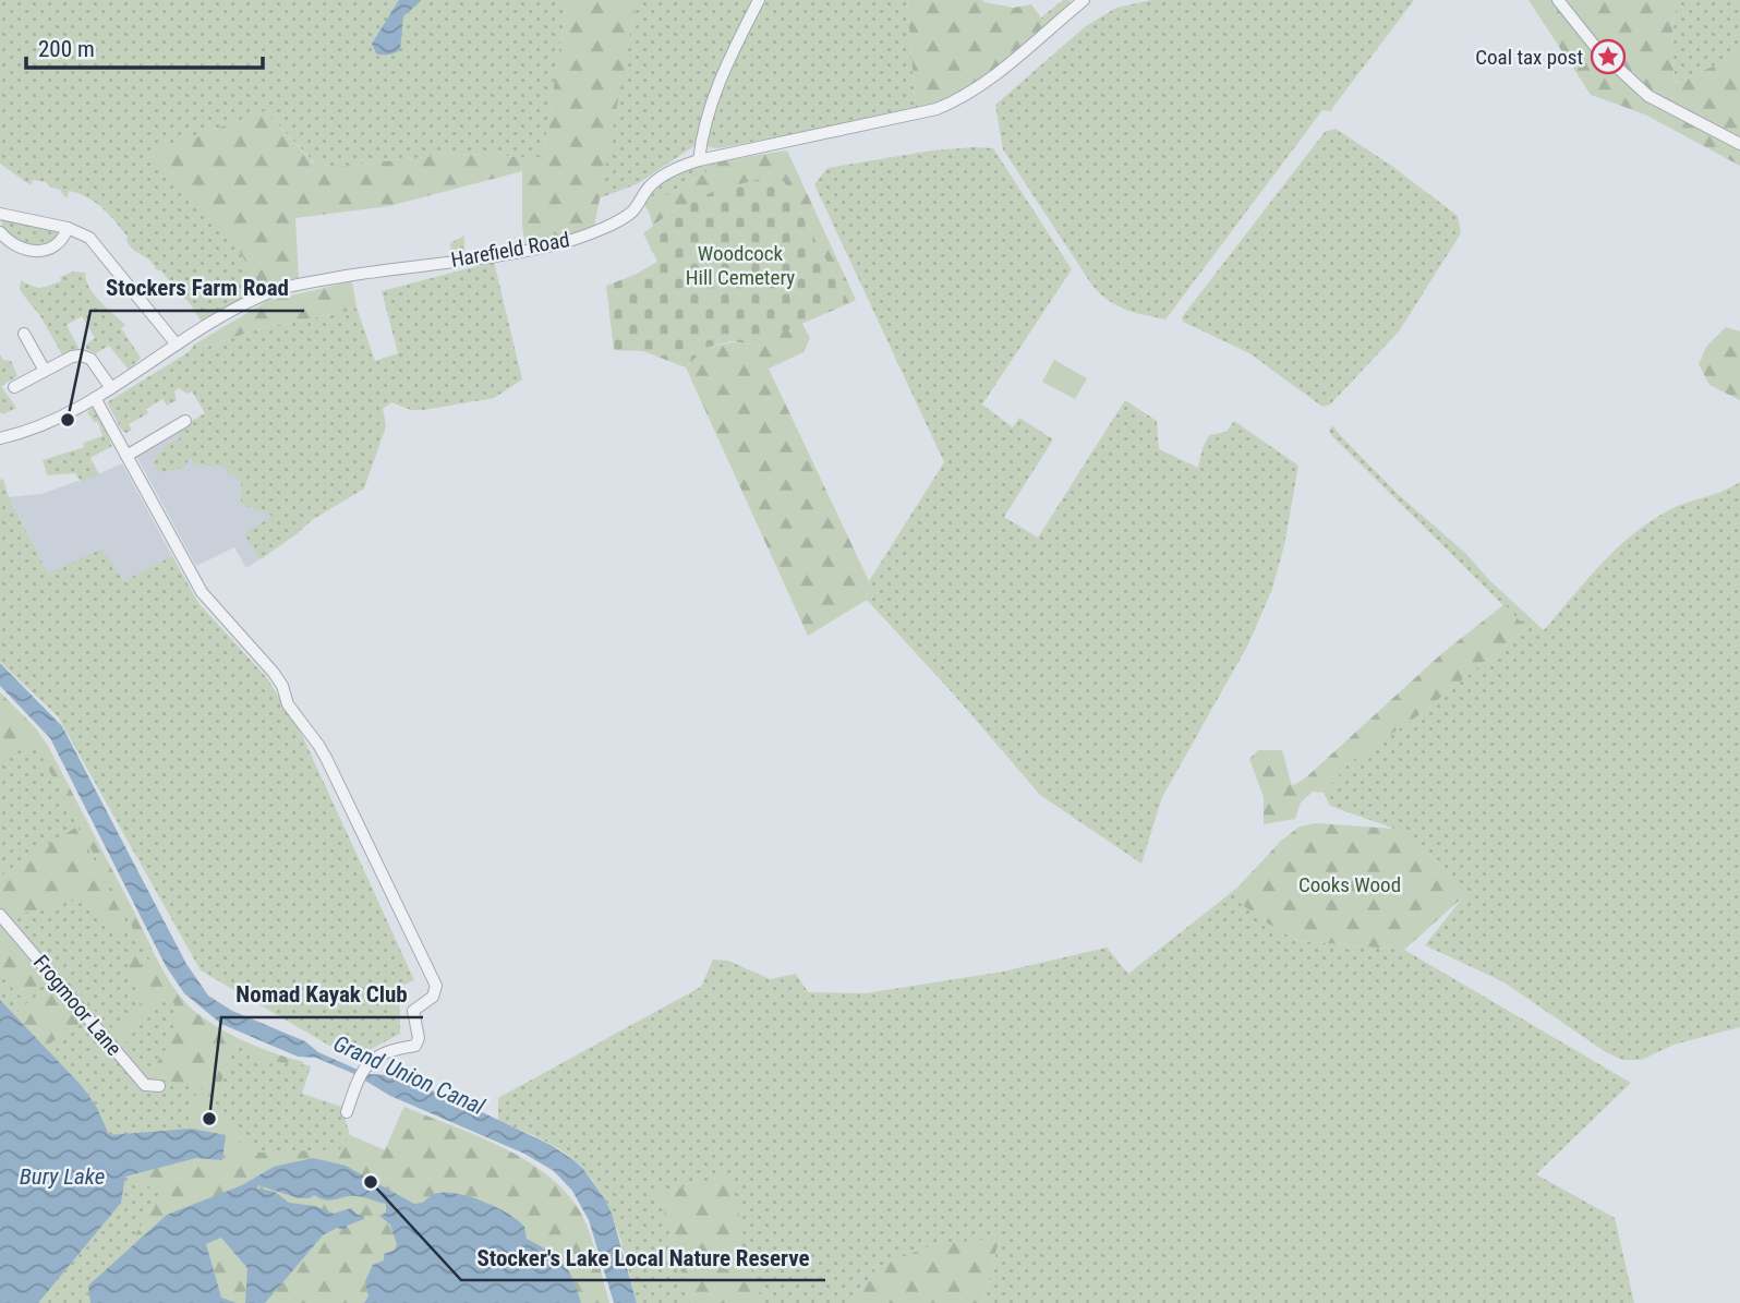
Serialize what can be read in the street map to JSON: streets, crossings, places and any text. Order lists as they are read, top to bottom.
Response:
{
  "streets": {
    "street": ["Harefield Road", "Frogmoor Lane"]
  },
  "water": ["Grand Union Canal", "Bury Lake"],
  "parks": ["Woodcock Hill Cemetery", "Cooks Wood"],
  "places": {
    "place": ["Coal tax post"],
    "other": ["Stockers Farm Road", "Nomad Kayak Club", "Stocker's Lake Local Nature Reserve"]
  },
  "scale_bar": "200 m"
}
